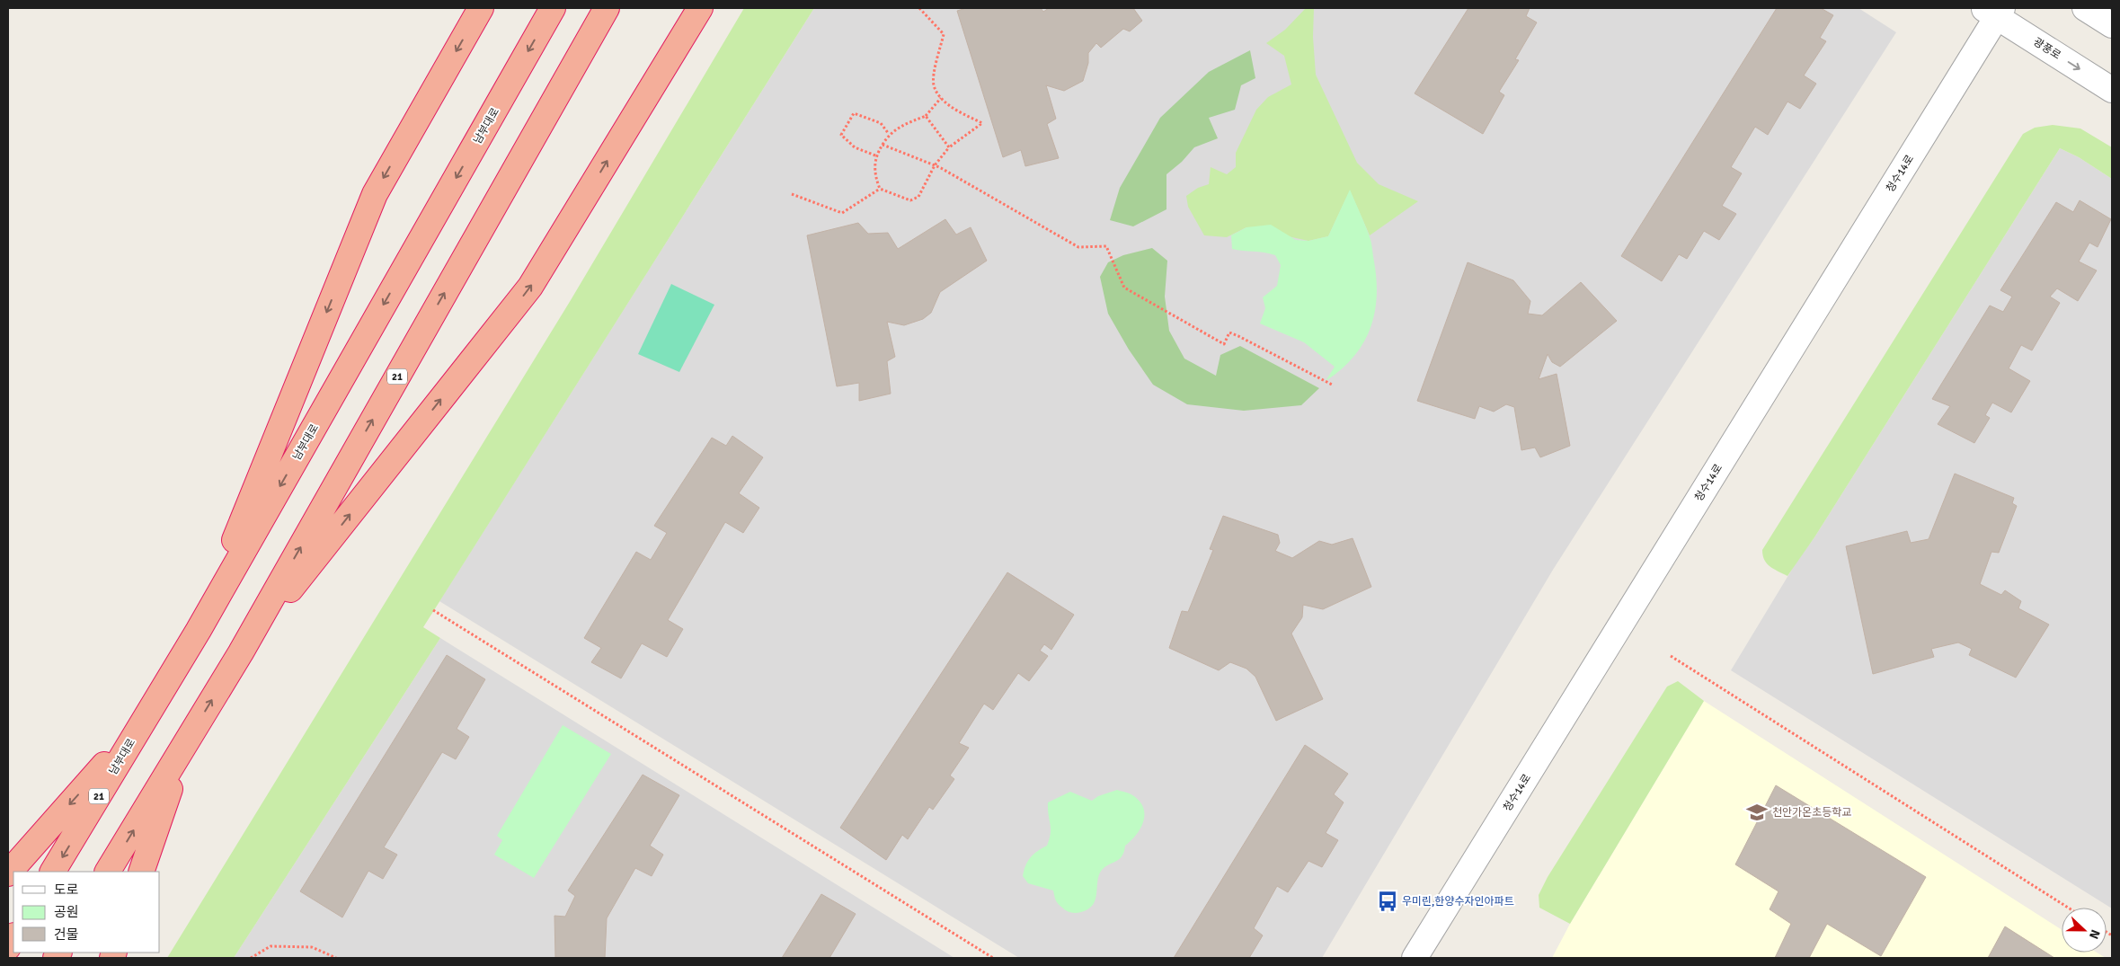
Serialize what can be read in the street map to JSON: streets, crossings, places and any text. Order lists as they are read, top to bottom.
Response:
{
  "streets": {
    "highway": ["남부대로", "21"],
    "street": ["광풍로", "청수14로"]
  },
  "crossings": [
    ["광풍로", "청수14로"]
  ],
  "one_way": ["광풍로"],
  "places": {
    "school or university": ["천안가온초등학교"],
    "bus stop": ["우미린,한양수자인아파트"]
  },
  "legend": ["도로", "공원", "건물"],
  "north": "right"
}
